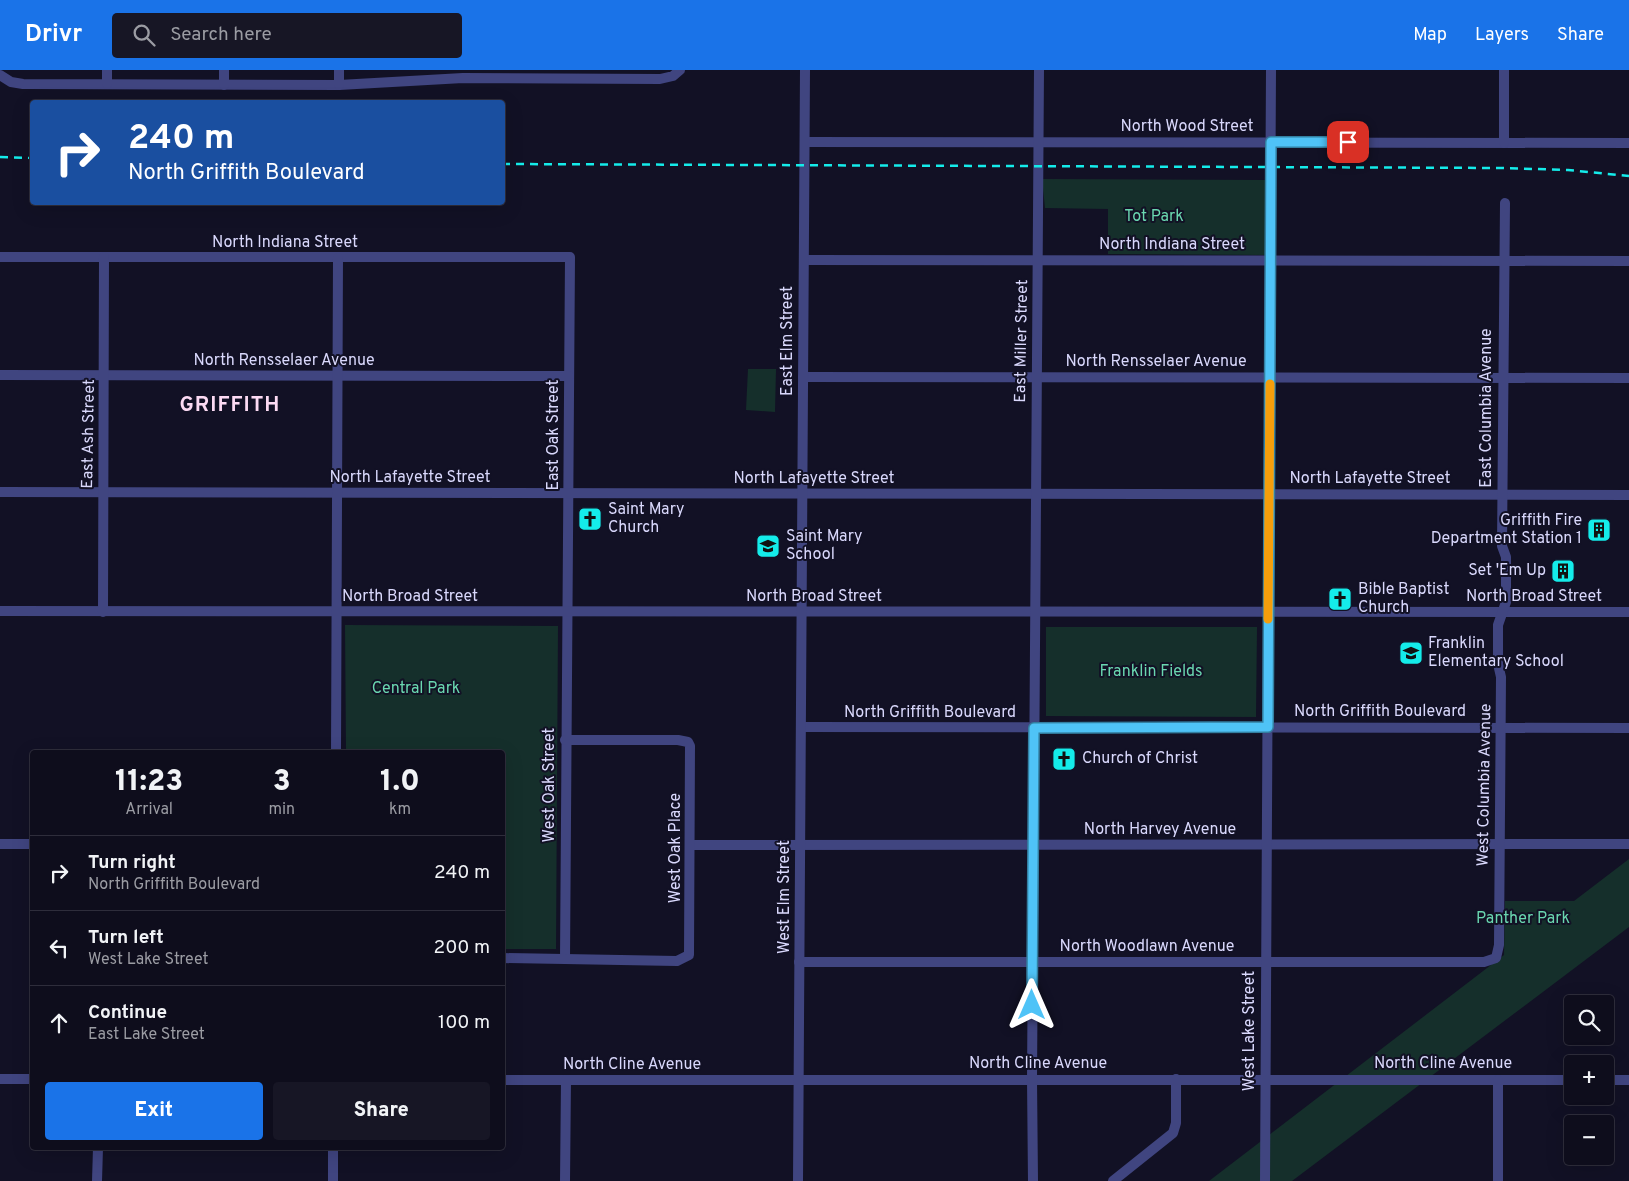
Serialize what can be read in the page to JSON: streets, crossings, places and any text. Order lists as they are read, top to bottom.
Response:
{
  "streets": {
    "street": [
      "North Wood Street",
      "North Indiana Street",
      "East Elm Street",
      "East Miller Street",
      "North Rensselaer Avenue",
      "East Columbia Avenue",
      "East Ash Street",
      "East Oak Street",
      "North Lafayette Street",
      "North Broad Street",
      "North Griffith Boulevard",
      "West Oak Street",
      "West Columbia Avenue",
      "North Harvey Avenue",
      "West Oak Place",
      "West Elm Street",
      "North Woodlawn Avenue",
      "West Lake Street",
      "North Cline Avenue"
    ]
  },
  "crossings": [
    ["North Wood Street", "East Elm Street"],
    ["North Wood Street", "East Miller Street"],
    ["North Wood Street", "West Lake Street"],
    ["North Indiana Street", "East Elm Street"],
    ["North Indiana Street", "East Miller Street"],
    ["North Indiana Street", "East Columbia Avenue"],
    ["North Indiana Street", "East Ash Street"],
    ["North Indiana Street", "East Oak Street"],
    ["North Indiana Street", "West Lake Street"],
    ["East Elm Street", "North Rensselaer Avenue"],
    ["East Elm Street", "North Lafayette Street"],
    ["East Elm Street", "North Broad Street"],
    ["East Elm Street", "West Elm Street"],
    ["East Miller Street", "North Rensselaer Avenue"],
    ["East Miller Street", "North Lafayette Street"],
    ["East Miller Street", "North Broad Street"],
    ["East Miller Street", "North Griffith Boulevard"],
    ["East Miller Street", "North Harvey Avenue"],
    ["East Miller Street", "North Woodlawn Avenue"],
    ["East Miller Street", "North Cline Avenue"],
    ["North Rensselaer Avenue", "East Columbia Avenue"],
    ["North Rensselaer Avenue", "East Ash Street"],
    ["North Rensselaer Avenue", "East Oak Street"],
    ["North Rensselaer Avenue", "West Lake Street"],
    ["East Columbia Avenue", "North Lafayette Street"],
    ["East Columbia Avenue", "North Broad Street"],
    ["East Columbia Avenue", "West Columbia Avenue"],
    ["East Ash Street", "North Lafayette Street"],
    ["East Ash Street", "North Broad Street"],
    ["East Oak Street", "North Lafayette Street"],
    ["East Oak Street", "North Broad Street"],
    ["East Oak Street", "West Oak Street"],
    ["North Lafayette Street", "West Lake Street"],
    ["North Broad Street", "West Oak Street"],
    ["North Broad Street", "West Columbia Avenue"],
    ["North Broad Street", "West Elm Street"],
    ["North Broad Street", "West Lake Street"],
    ["North Griffith Boulevard", "West Columbia Avenue"],
    ["North Griffith Boulevard", "West Elm Street"],
    ["North Griffith Boulevard", "West Lake Street"],
    ["West Oak Street", "West Oak Place"],
    ["West Columbia Avenue", "North Harvey Avenue"],
    ["West Columbia Avenue", "North Woodlawn Avenue"],
    ["North Harvey Avenue", "West Oak Place"],
    ["North Harvey Avenue", "West Elm Street"],
    ["North Harvey Avenue", "West Lake Street"],
    ["West Elm Street", "North Woodlawn Avenue"],
    ["West Elm Street", "North Cline Avenue"],
    ["North Woodlawn Avenue", "West Lake Street"],
    ["West Lake Street", "North Cline Avenue"]
  ],
  "districts": ["GRIFFITH"],
  "parks": [
    "Tot Park",
    "Franklin Fields",
    "Central Park",
    "Panther Park"
  ],
  "places": {
    "church": ["Saint Mary Church", "Bible Baptist Church", "Church of Christ"],
    "building": ["Griffith Fire Department Station 1", "Set 'Em Up"],
    "school or university": ["Saint Mary School", "Franklin Elementary School"]
  },
  "page": {
    "header": "Drivr",
    "search": "Search here",
    "nav": ["Map", "Layers", "Share"],
    "turn": ["240 m", "North Griffith Boulevard"],
    "eta": [
      "11:23",
      "Arrival",
      "3",
      "min",
      "1.0",
      "km"
    ],
    "list": [
      {
        "name": "Turn right",
        "note": "North Griffith Boulevard",
        "value": "240 m"
      },
      {
        "name": "Turn left",
        "note": "West Lake Street",
        "value": "200 m"
      },
      {
        "name": "Continue",
        "note": "East Lake Street",
        "value": "100 m"
      }
    ],
    "map_buttons": ["+", "−"],
    "buttons": ["Exit", "Share"]
  }
}
